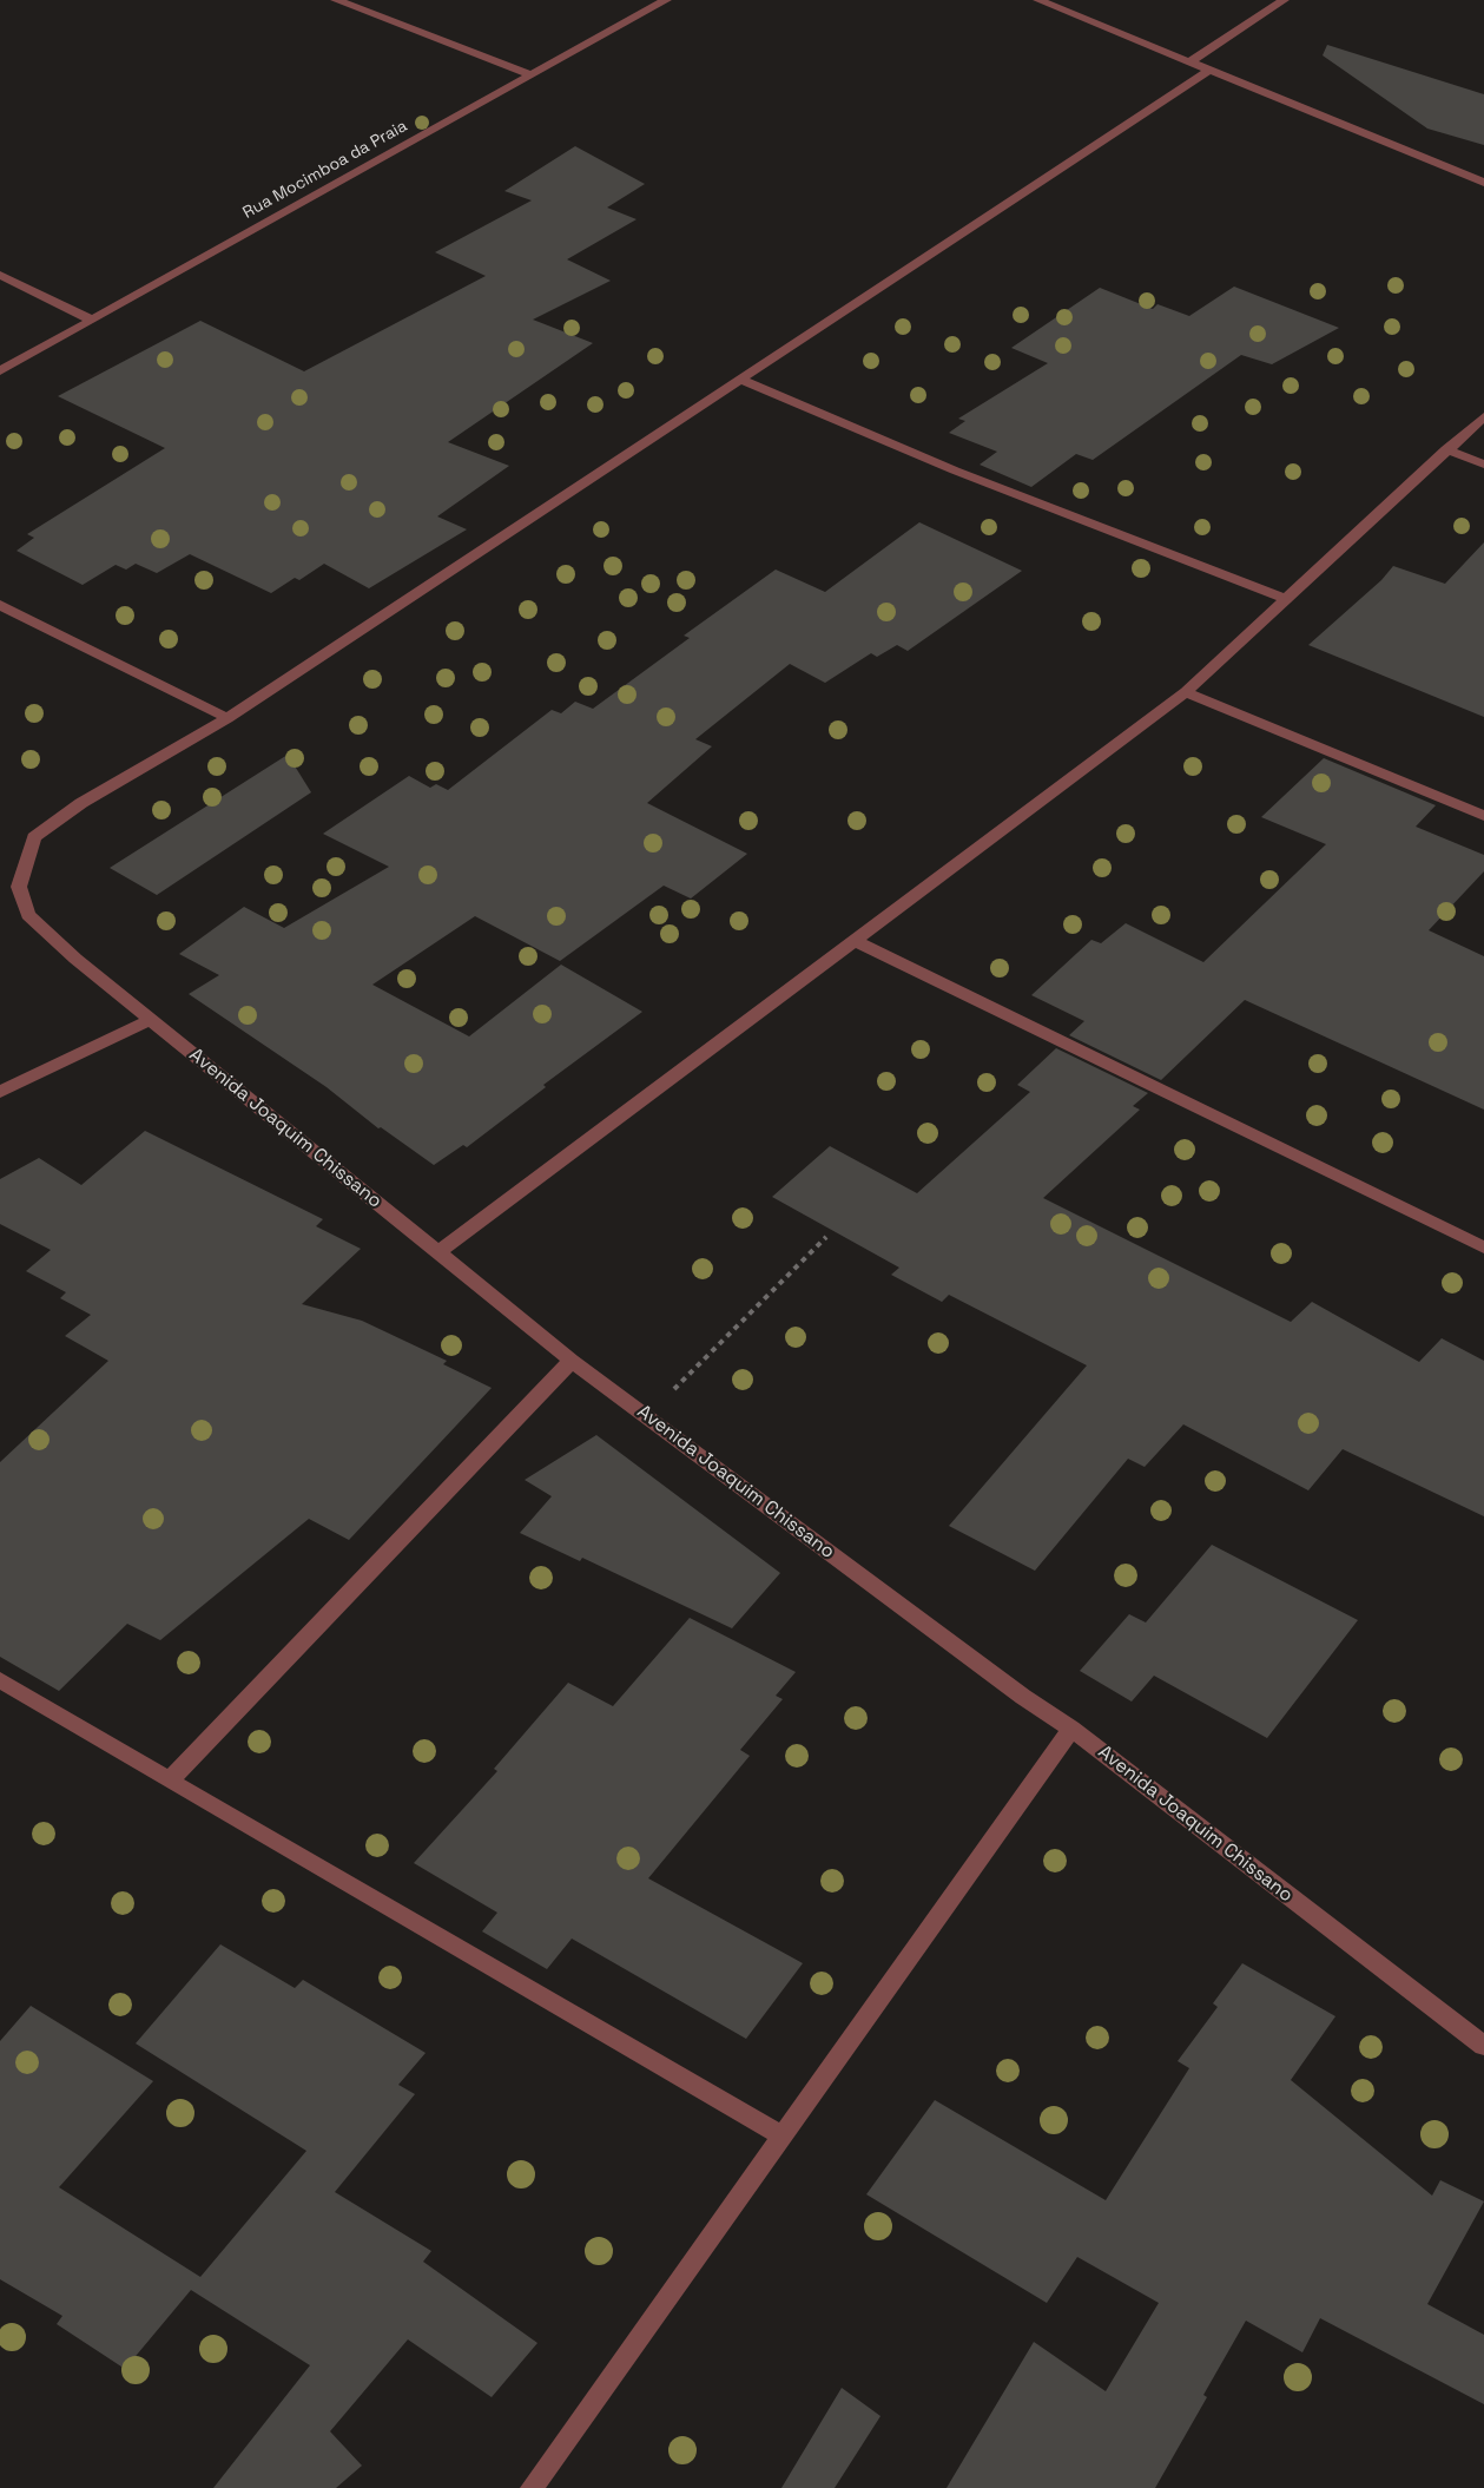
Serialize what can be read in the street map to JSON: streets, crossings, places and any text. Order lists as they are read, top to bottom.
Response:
{
  "streets": {
    "street": ["Rua Mocimboa da Praia", "Avenida Joaquim Chissano"]
  }
}
